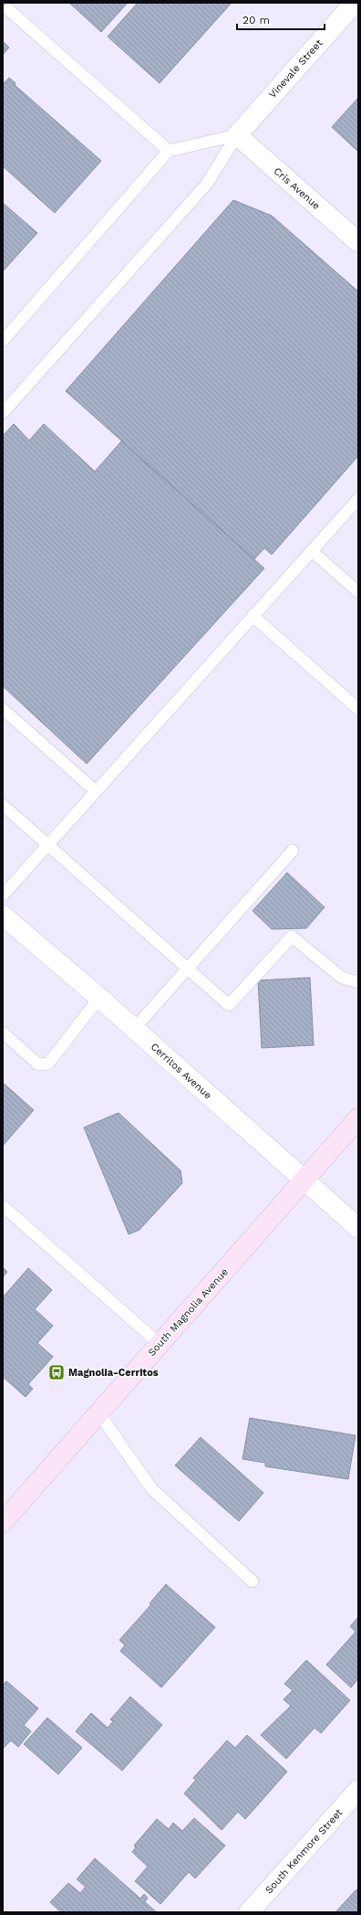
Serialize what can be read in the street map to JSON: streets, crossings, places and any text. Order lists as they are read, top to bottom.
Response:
{
  "streets": {
    "main road": ["South Magnolia Avenue"],
    "street": [
      "Vinevale Street",
      "Cris Avenue",
      "Cerritos Avenue",
      "South Kenmore Street"
    ]
  },
  "crossings": [
    ["Vinevale Street", "Cris Avenue"],
    ["Cerritos Avenue", "South Magnolia Avenue"]
  ],
  "places": {
    "bus stop": ["Magnolia-Cerritos"]
  },
  "scale_bar": "20 m"
}
